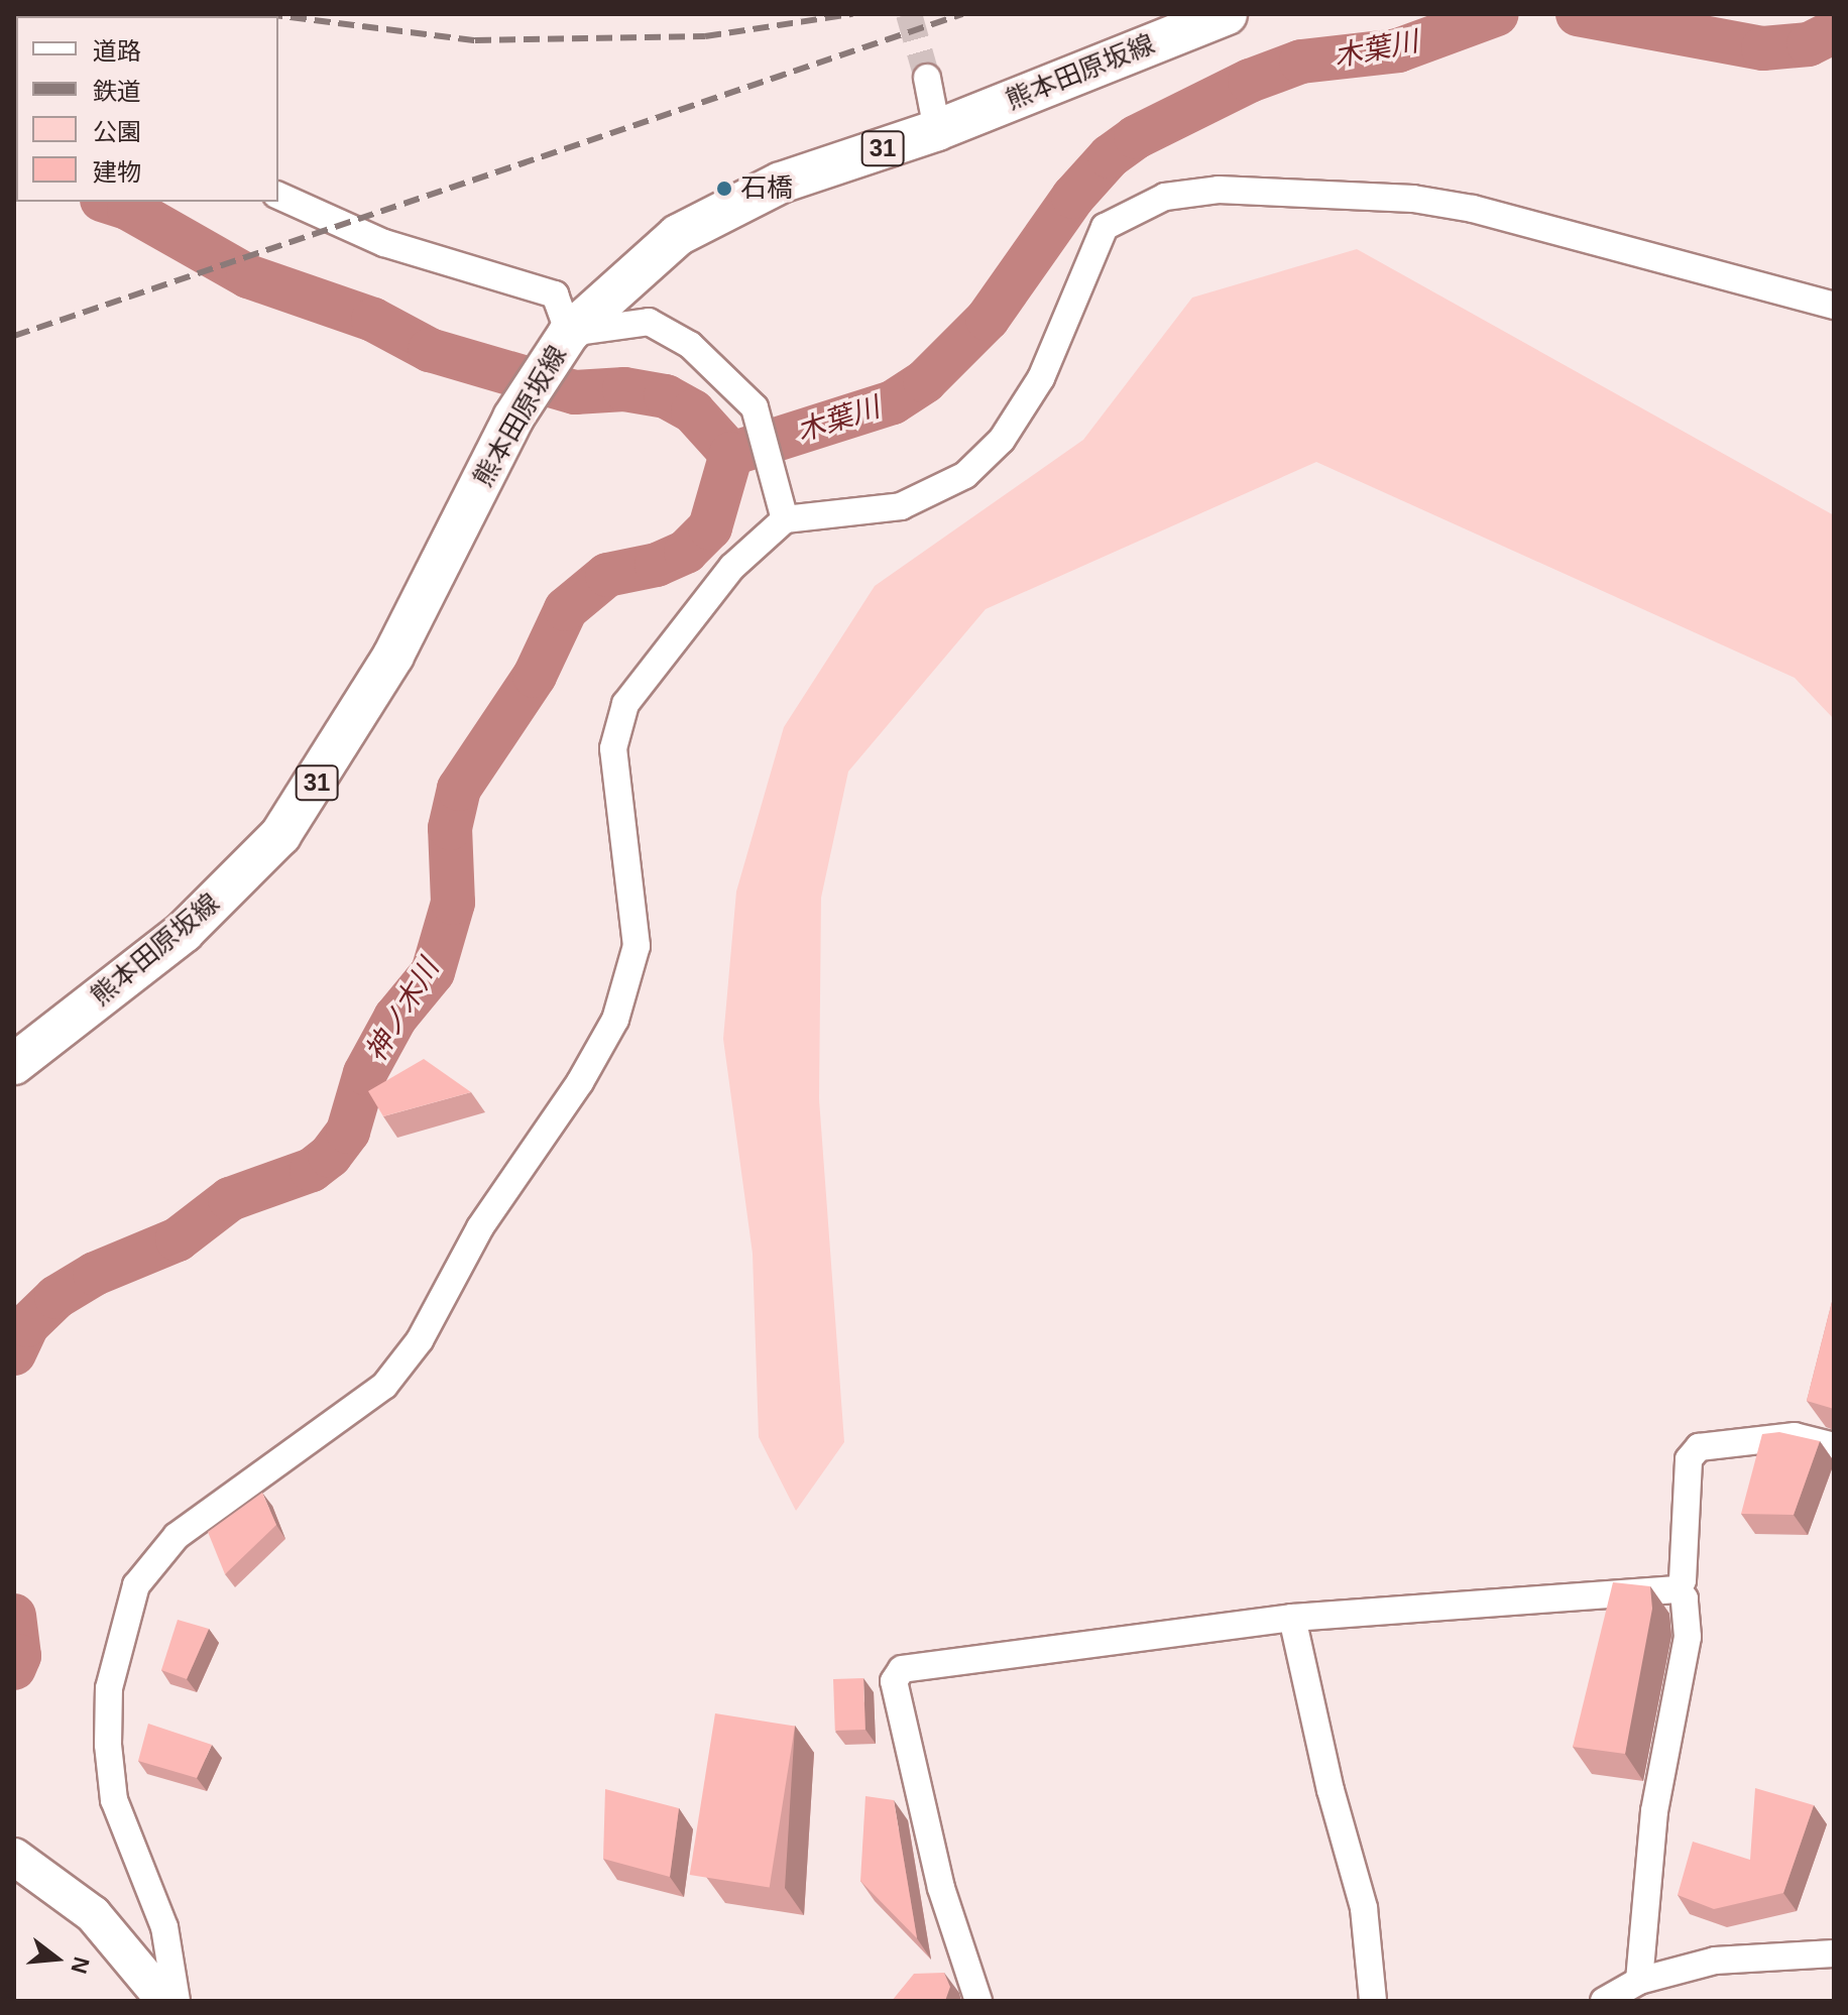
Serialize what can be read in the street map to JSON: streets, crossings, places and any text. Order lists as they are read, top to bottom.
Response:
{
  "streets": {
    "main road": ["熊本田原坂線", "31"]
  },
  "water": ["木葉川", "神ノ木川"],
  "places": ["石橋"],
  "legend": [
    "道路",
    "鉄道",
    "公園",
    "建物"
  ],
  "north": "right"
}
